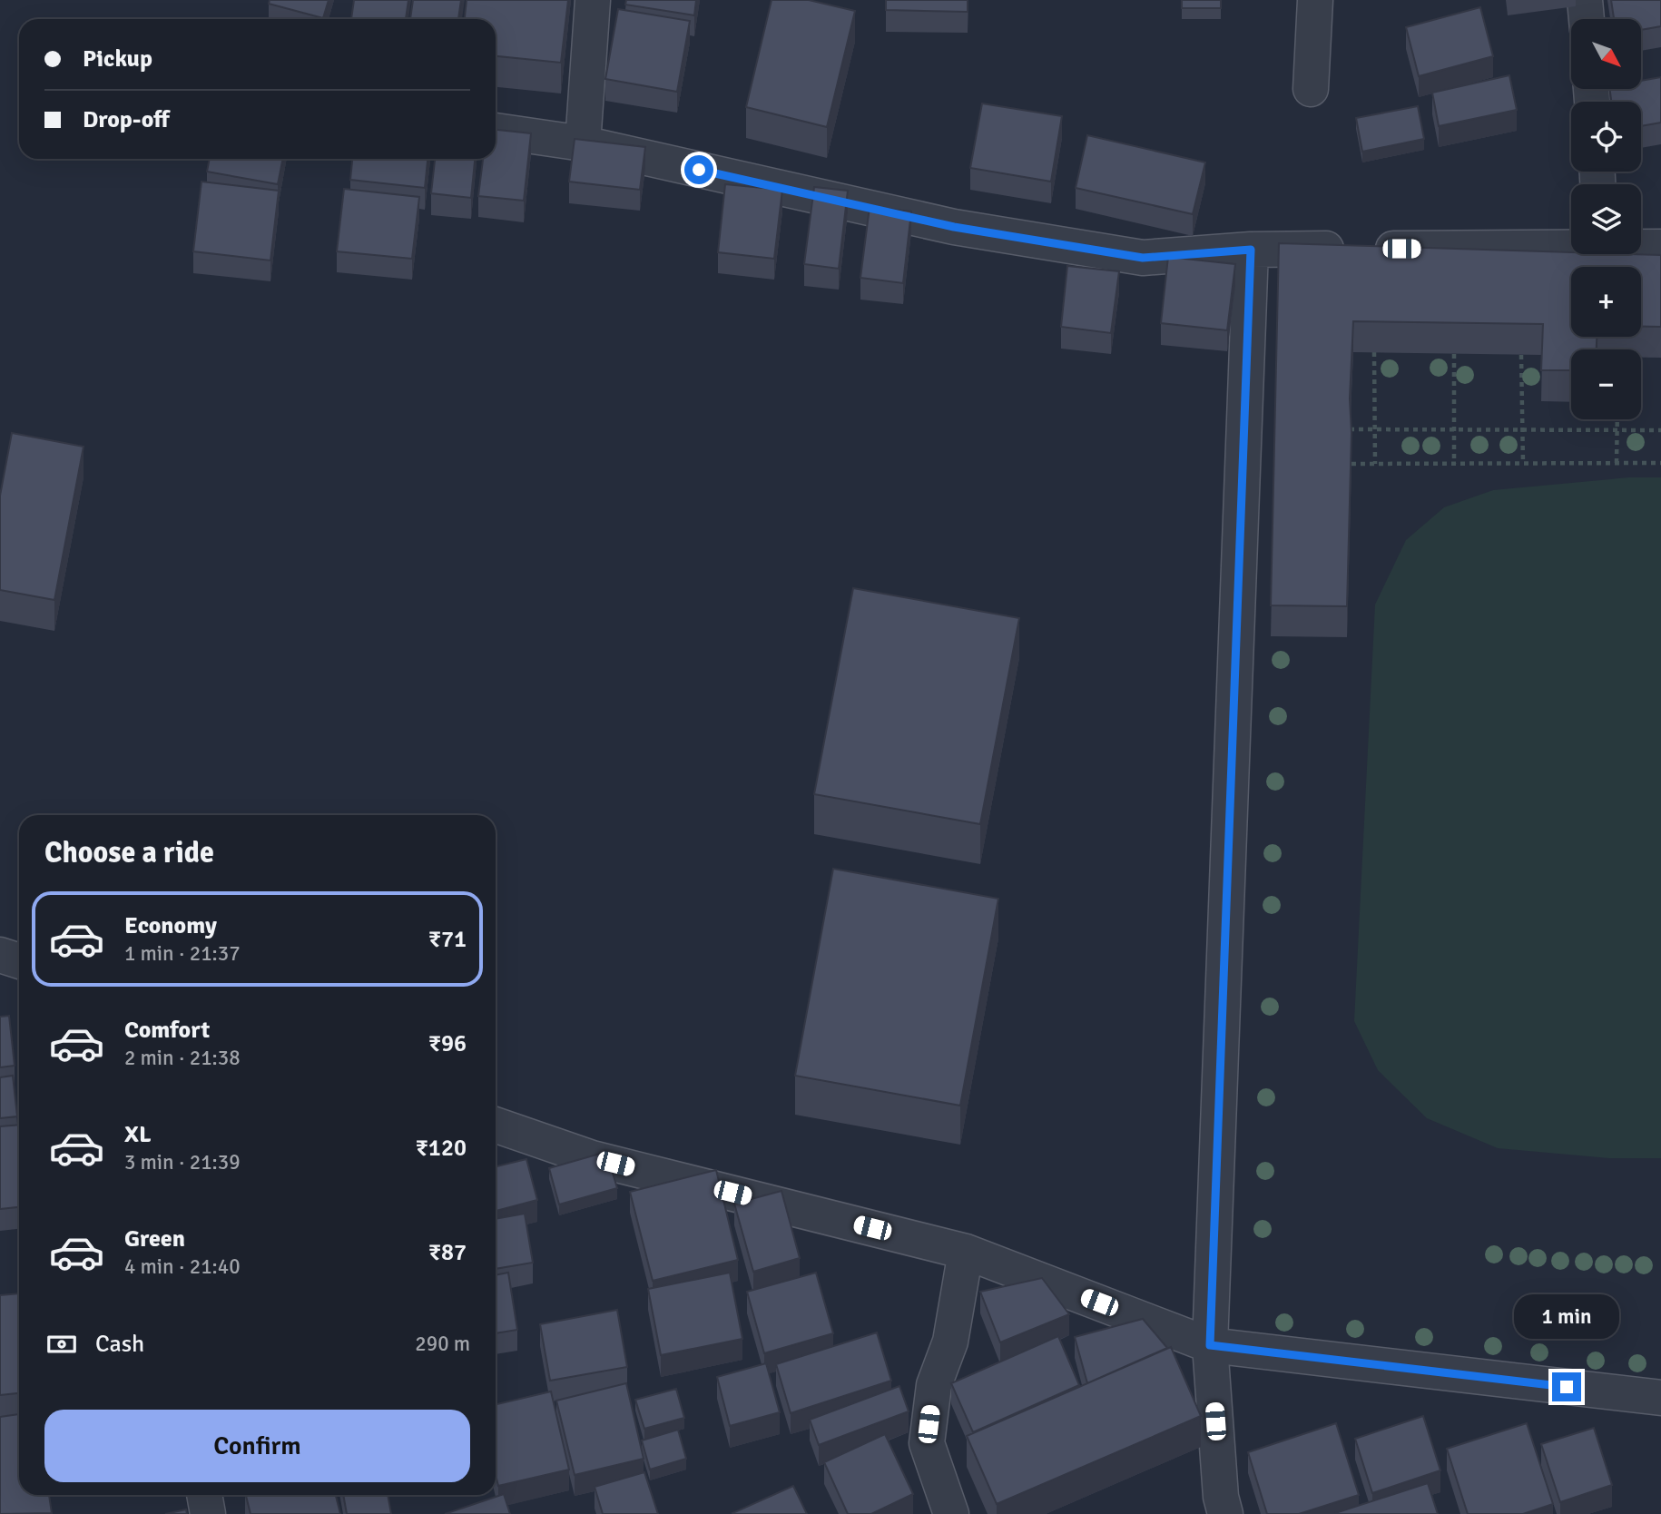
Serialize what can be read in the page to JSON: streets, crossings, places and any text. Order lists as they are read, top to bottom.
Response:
{
  "north": "bottom right",
  "page": {
    "map_buttons": ["+", "−"],
    "banner": ["Pickup", "Drop-off"],
    "heading": "Choose a ride",
    "list": [
      {
        "name": "Economy",
        "note": "1 min · 21:37",
        "value": "₹71"
      },
      {
        "name": "Comfort",
        "note": "2 min · 21:38",
        "value": "₹96"
      },
      {
        "name": "XL",
        "note": "3 min · 21:39",
        "value": "₹120"
      },
      {
        "name": "Green",
        "note": "4 min · 21:40",
        "value": "₹87"
      }
    ],
    "bubble": "1 min",
    "pay": ["Cash", "290 m"],
    "buttons": "Confirm"
  }
}
